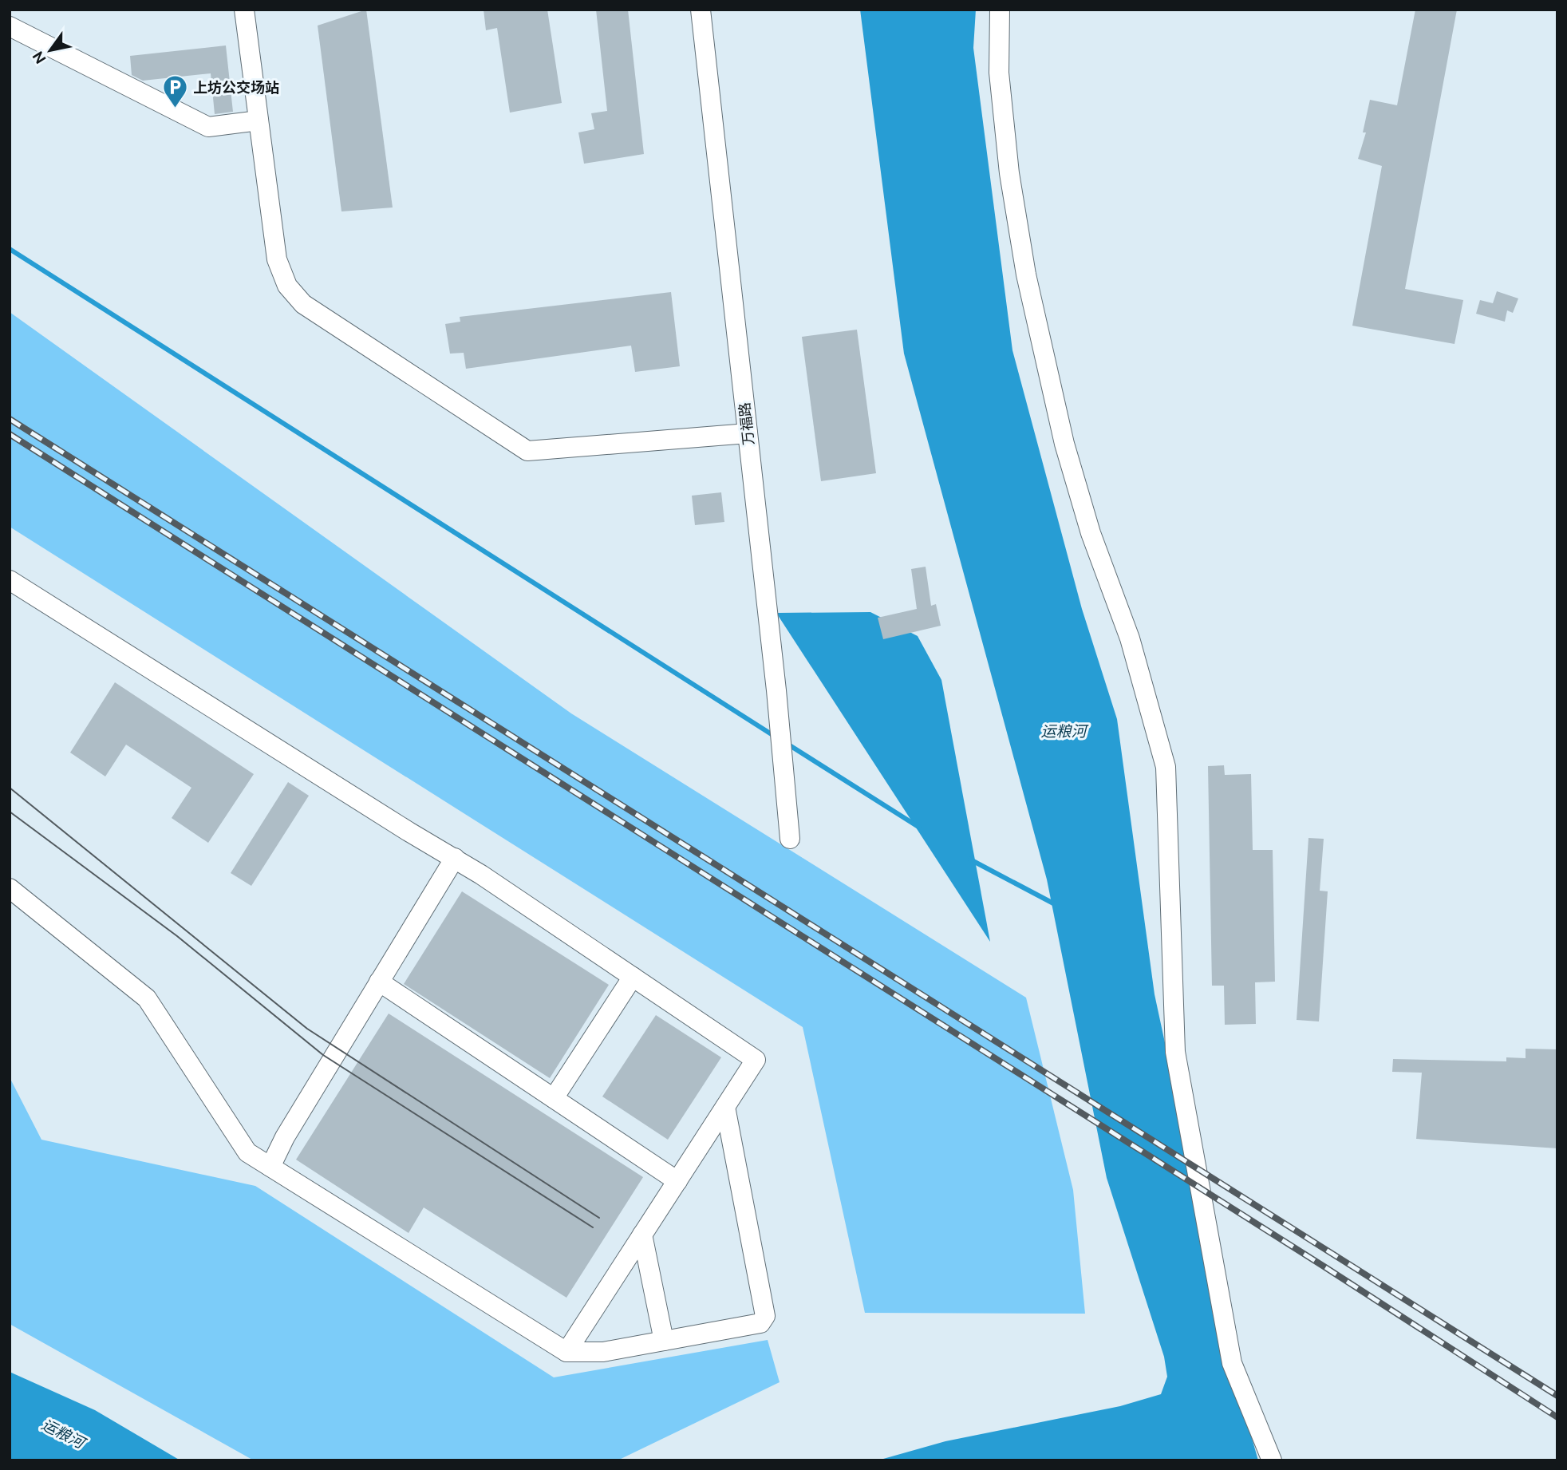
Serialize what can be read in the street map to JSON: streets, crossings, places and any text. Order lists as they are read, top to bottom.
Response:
{
  "streets": {
    "street": ["万福路"]
  },
  "water": ["运粮河"],
  "places": {
    "parking": ["上坊公交场站"]
  },
  "north": "bottom left"
}
